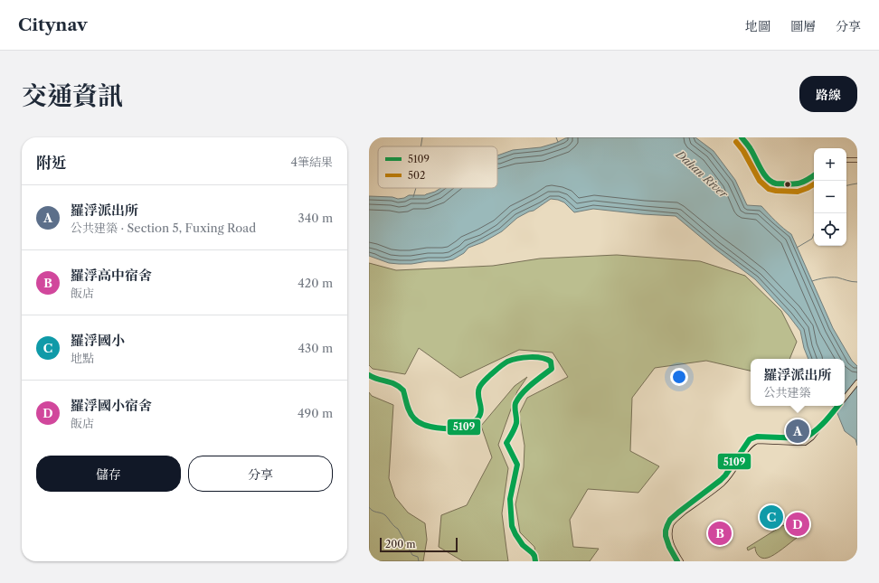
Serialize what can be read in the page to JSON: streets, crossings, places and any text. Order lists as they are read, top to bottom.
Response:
{
  "water": ["Dahan River"],
  "lines": ["transit line 5109", "transit line 502"],
  "legend": ["5109", "502"],
  "scale_bar": "200 m",
  "page": {
    "header": "Citynav",
    "nav": ["地圖", "圖層", "分享"],
    "title": "交通資訊",
    "buttons": [
      "路線",
      ["儲存", "分享"]
    ],
    "heading": ["附近", "4筆結果"],
    "map_buttons": ["+", "−"],
    "list": [
      {
        "mark": "A",
        "name": "羅浮派出所",
        "note": "公共建築 · Section 5, Fuxing Road",
        "value": "340 m"
      },
      {
        "mark": "B",
        "name": "羅浮高中宿舍",
        "note": "飯店",
        "value": "420 m"
      },
      {
        "mark": "C",
        "name": "羅浮國小",
        "note": "地點",
        "value": "430 m"
      },
      {
        "mark": "D",
        "name": "羅浮國小宿舍",
        "note": "飯店",
        "value": "490 m"
      }
    ],
    "popup": ["羅浮派出所", "公共建築"],
    "pins": [
      "A",
      "C",
      "D",
      "B"
    ],
    "scale": "200 m"
  }
}
